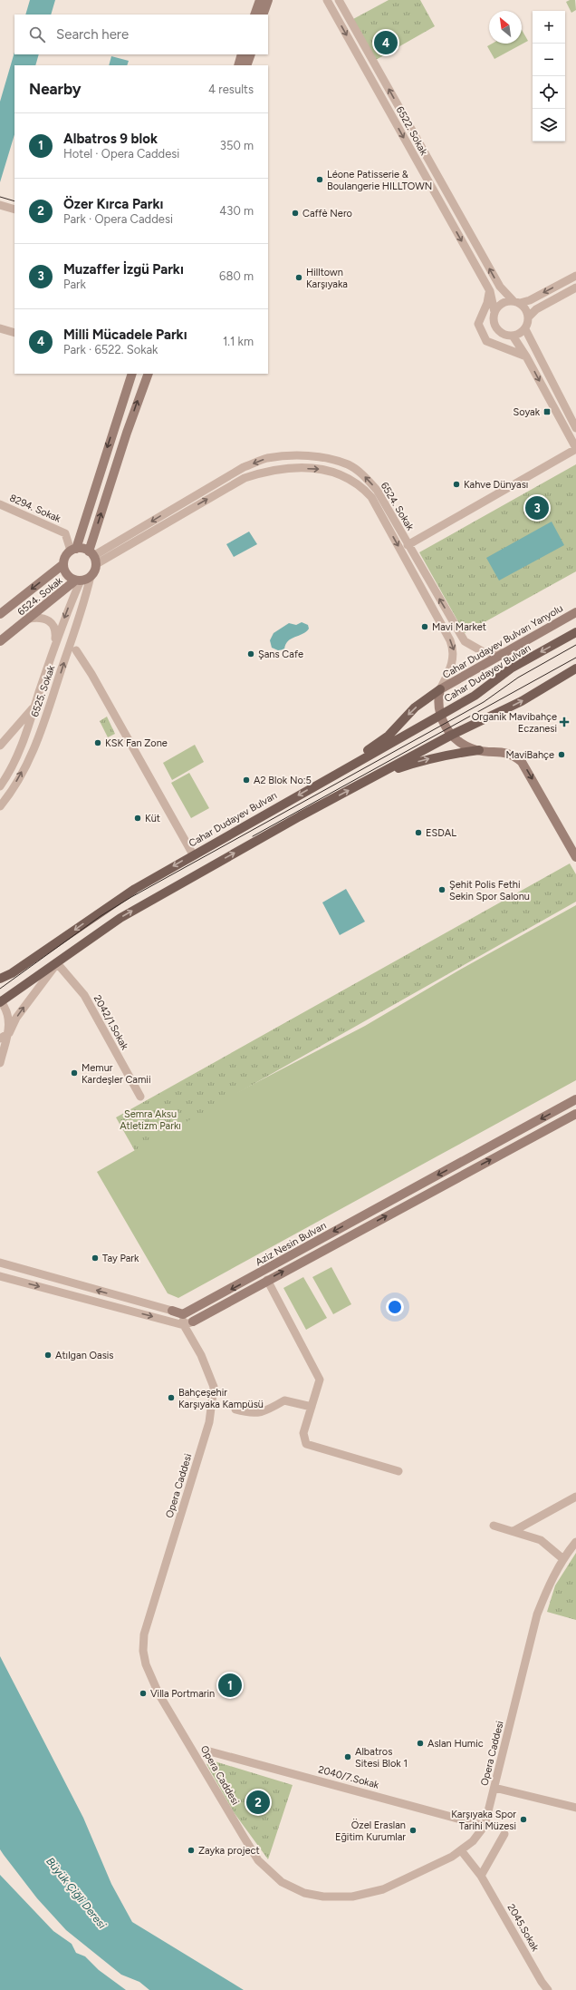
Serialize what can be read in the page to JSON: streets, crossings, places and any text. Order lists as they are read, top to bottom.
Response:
{
  "streets": {
    "main road": ["Cahar Dudayev Bulvarı"],
    "street": [
      "6522. Sokak",
      "6524. Sokak",
      "8294. Sokak",
      "Cahar Dudayev Bulvarı Yanyolu",
      "6525. Sokak",
      "2042/1.Sokak",
      "Aziz Nesin Bulvarı",
      "Opera Caddesi",
      "2040/7.Sokak",
      "2045.Sokak"
    ]
  },
  "crossings": [
    ["6524. Sokak", "8294. Sokak"],
    ["6524. Sokak", "Cahar Dudayev Bulvarı Yanyolu"],
    ["6524. Sokak", "6525. Sokak"],
    ["8294. Sokak", "6525. Sokak"],
    ["Opera Caddesi", "2040/7.Sokak"],
    ["Opera Caddesi", "2045.Sokak"]
  ],
  "water": ["Büyük Çiğli Deresi"],
  "parks": ["Semra Aksu Atletizm Parkı"],
  "places": {
    "other": [
      "Léone Patisserie & Boulangerie HILLTOWN",
      "Caffè Nero",
      "Hilltown Karşıyaka",
      "Kahve Dünyası",
      "Mavi Market",
      "Şans Cafe",
      "KSK Fan Zone",
      "MaviBahçe",
      "A2 Blok No:5",
      "Küt",
      "ESDAL",
      "Şehit Polis Fethi Sekin Spor Salonu",
      "Memur Kardeşler Camii",
      "Tay Park",
      "Atılgan Oasis",
      "Bahçeşehir Karşıyaka Kampüsü",
      "Villa Portmarin",
      "Aslan Humic",
      "Albatros Sitesi Blok 1",
      "Karşıyaka Spor Tarihi Müzesi",
      "Özel Eraslan Eğitim Kurumlar",
      "Zayka project"
    ],
    "transit": ["Soyak"],
    "health": ["Organik Mavibahçe Eczanesi"]
  },
  "north": "top left",
  "page": {
    "map_buttons": ["+", "−"],
    "search": "Search here",
    "pins": [
      "4",
      "3",
      "1",
      "2"
    ],
    "heading": ["Nearby", "4 results"],
    "list": [
      {
        "mark": "1",
        "name": "Albatros 9 blok",
        "note": "Hotel · Opera Caddesi",
        "value": "350 m"
      },
      {
        "mark": "2",
        "name": "Özer Kırca Parkı",
        "note": "Park · Opera Caddesi",
        "value": "430 m"
      },
      {
        "mark": "3",
        "name": "Muzaffer İzgü Parkı",
        "note": "Park",
        "value": "680 m"
      },
      {
        "mark": "4",
        "name": "Milli Mücadele Parkı",
        "note": "Park · 6522. Sokak",
        "value": "1.1 km"
      }
    ]
  }
}
